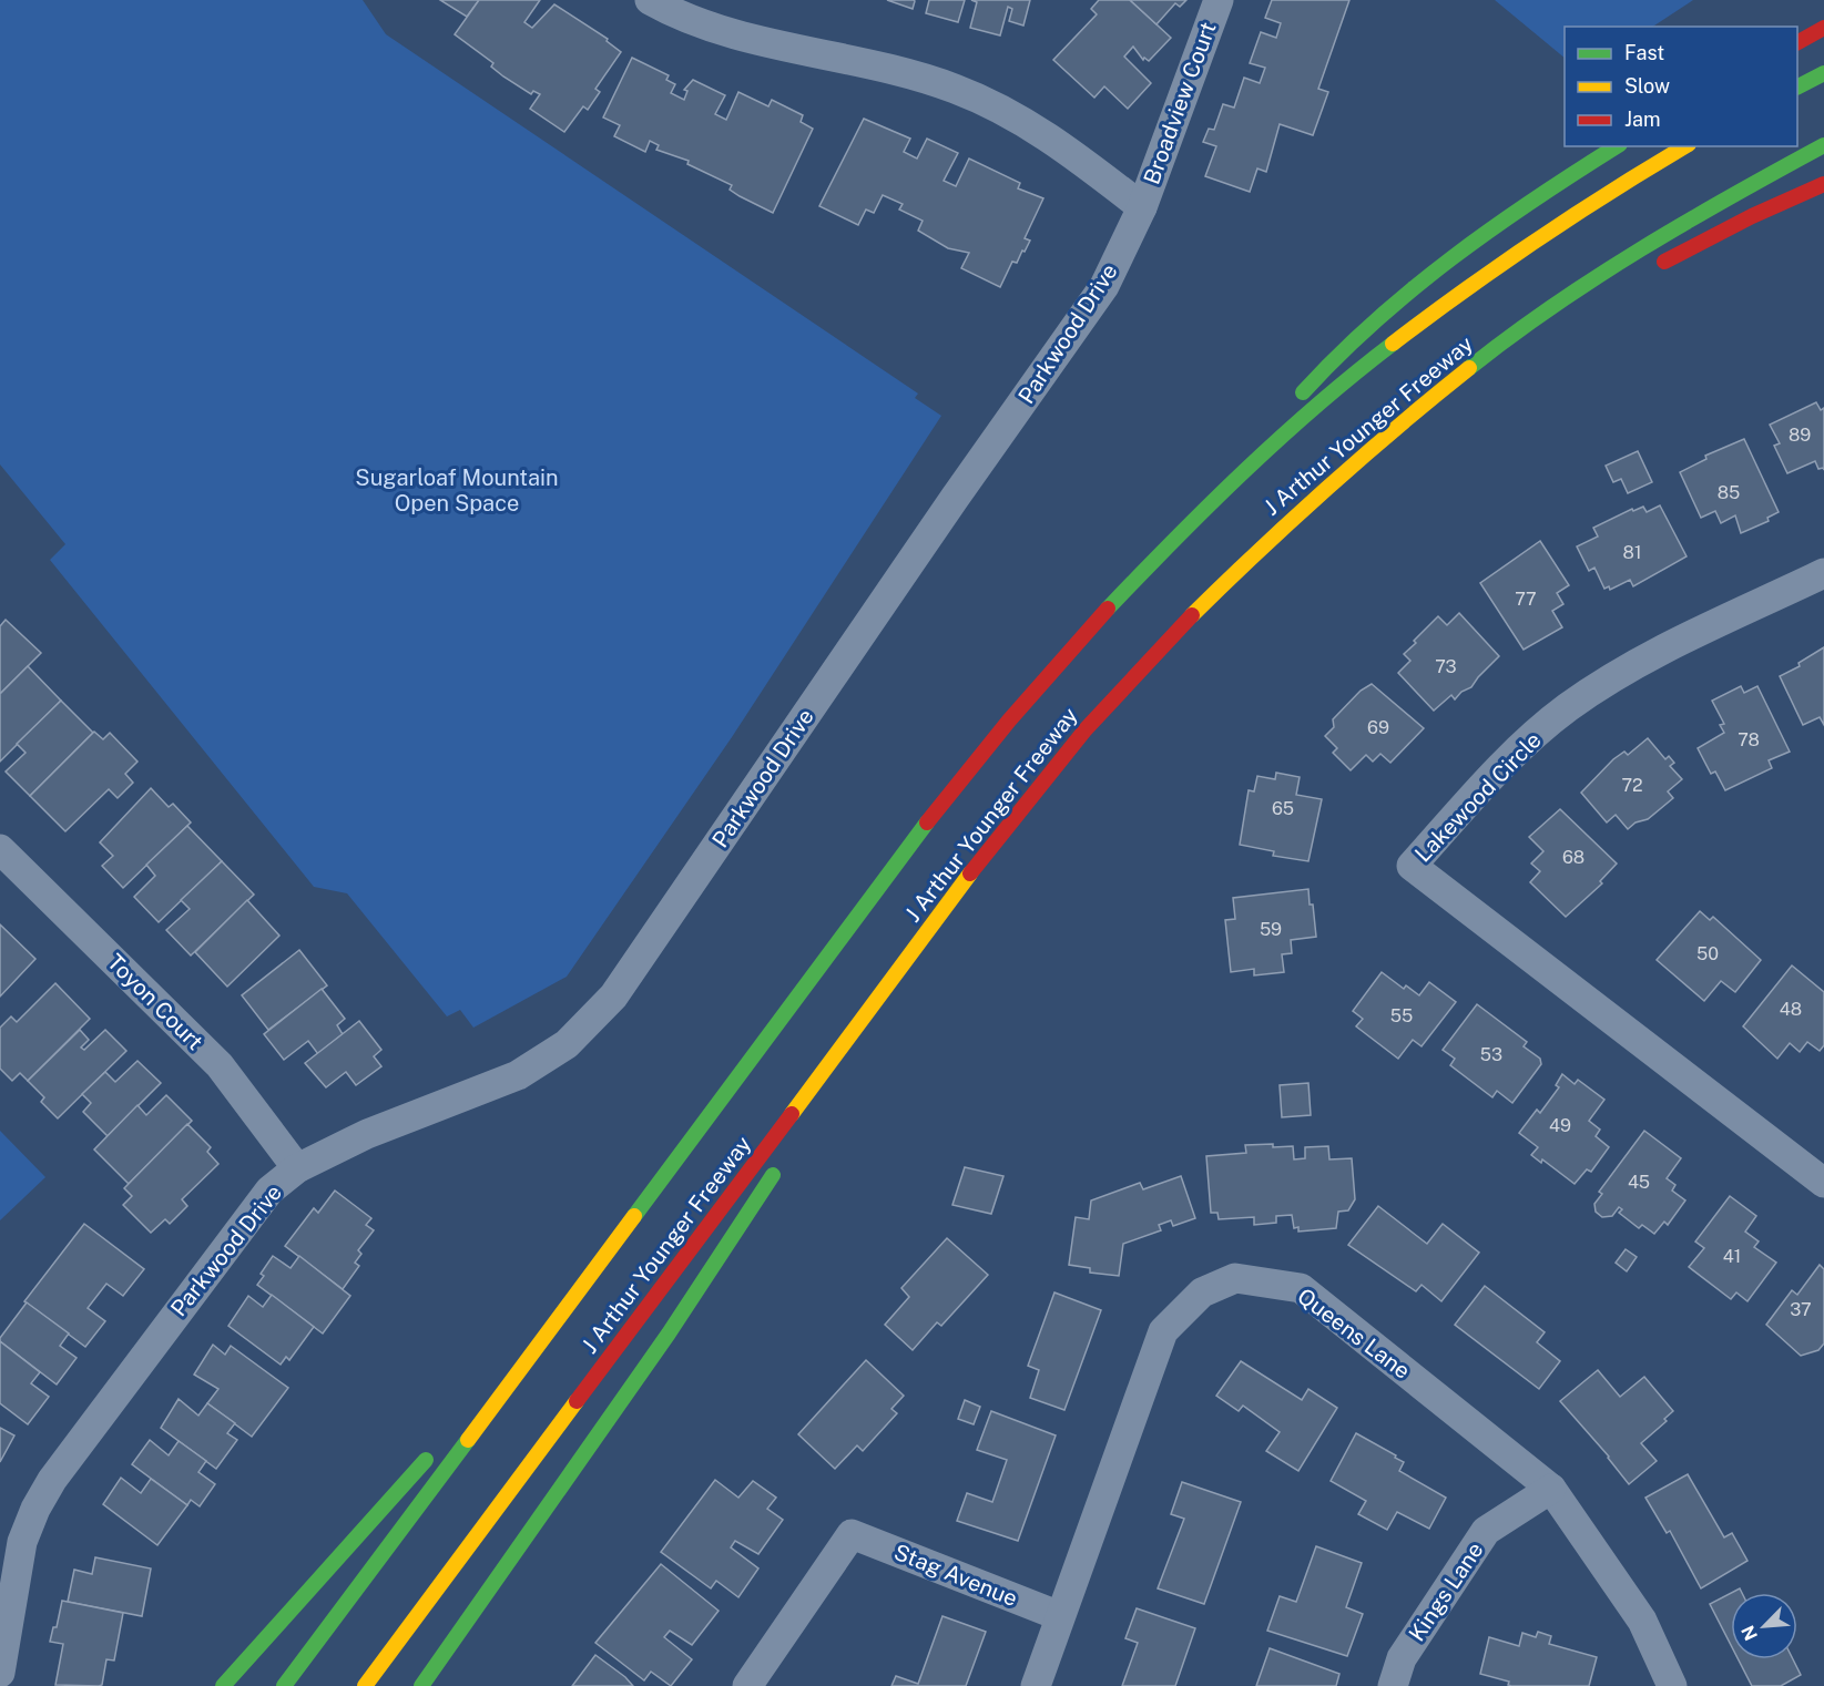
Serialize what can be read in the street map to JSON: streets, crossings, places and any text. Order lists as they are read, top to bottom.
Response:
{
  "streets": {
    "highway": ["J Arthur Younger Freeway"],
    "street": [
      "Broadview Court",
      "Parkwood Drive",
      "Lakewood Circle",
      "Toyon Court",
      "Queens Lane",
      "Stag Avenue",
      "Kings Lane"
    ]
  },
  "crossings": [
    ["Broadview Court", "Parkwood Drive"],
    ["Parkwood Drive", "Toyon Court"],
    ["Queens Lane", "Stag Avenue"],
    ["Queens Lane", "Kings Lane"]
  ],
  "parks": ["Sugarloaf Mountain Open Space"],
  "house_numbers": [
    "89",
    "85",
    "81",
    "77",
    "73",
    "69",
    "78",
    "72",
    "65",
    "68",
    "59",
    "50",
    "48",
    "55",
    "53",
    "49",
    "45",
    "41",
    "37"
  ],
  "legend": ["Fast", "Slow", "Jam"],
  "north": "bottom left"
}
